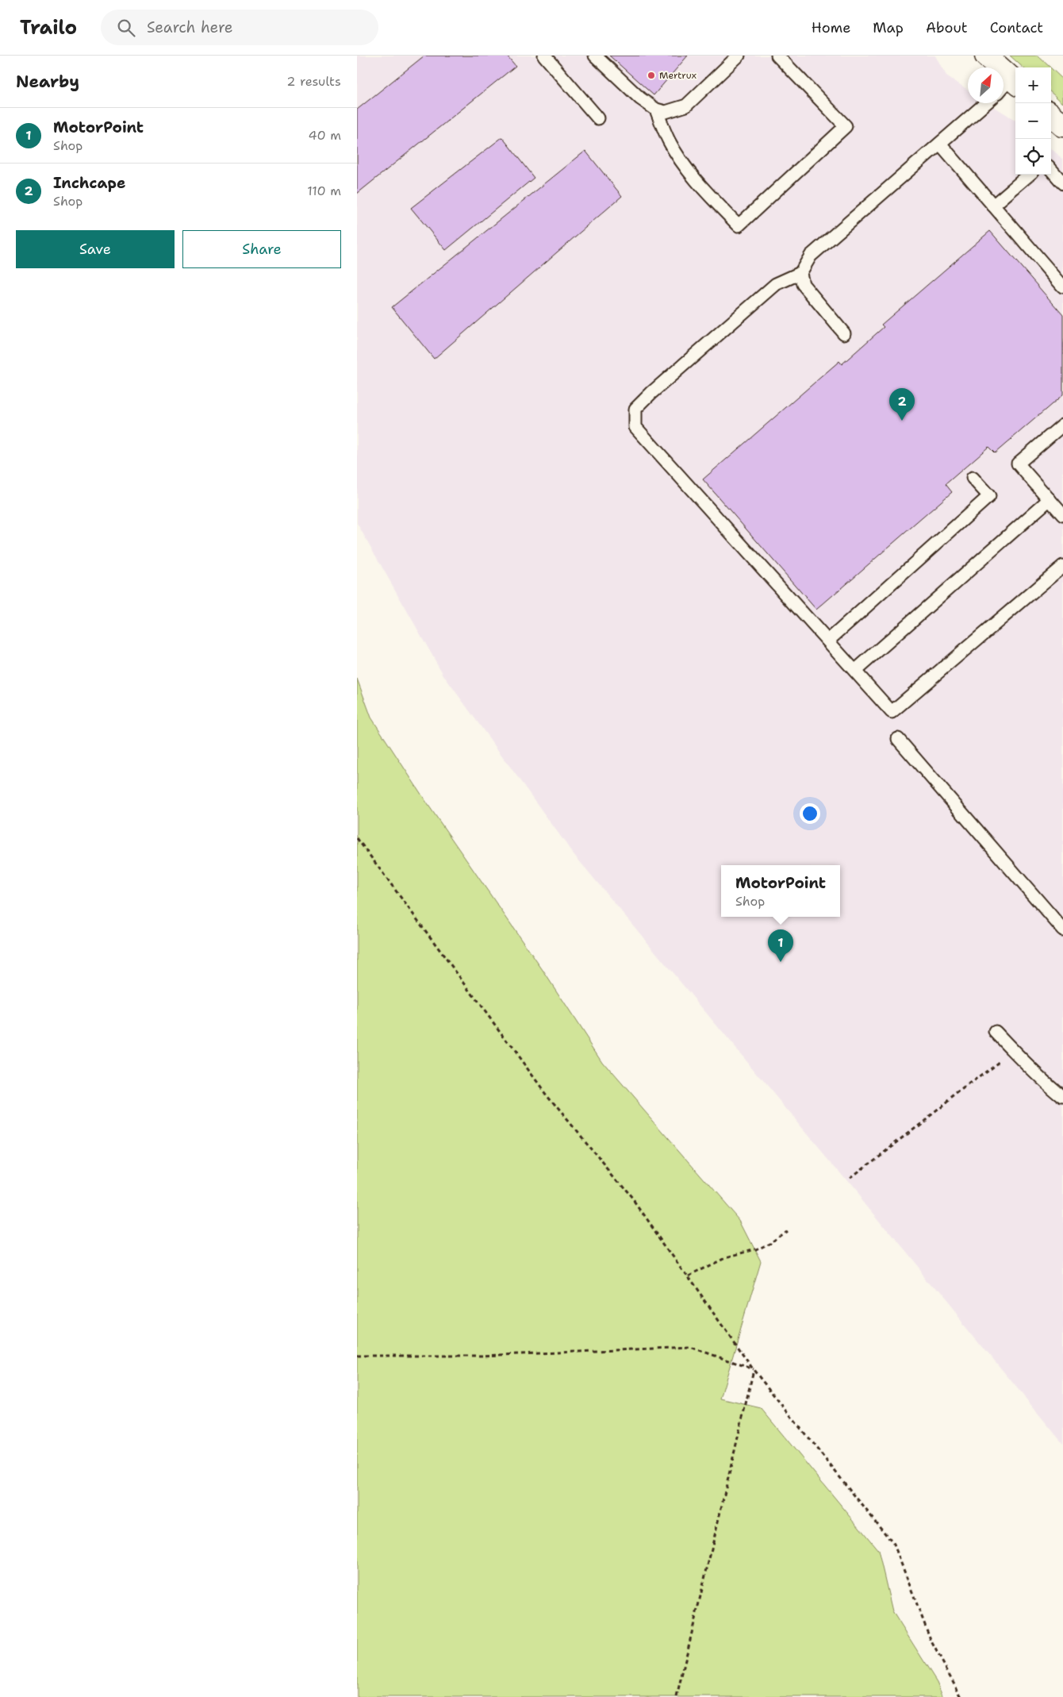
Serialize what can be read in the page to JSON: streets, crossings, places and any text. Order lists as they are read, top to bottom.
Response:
{
  "places": ["Mertrux"],
  "north": "top right",
  "page": {
    "header": "Trailo",
    "search": "Search here",
    "nav": [
      "Home",
      "Map",
      "About",
      "Contact"
    ],
    "heading": ["Nearby", "2 results"],
    "map_buttons": ["+", "−"],
    "list": [
      {
        "mark": "1",
        "name": "MotorPoint",
        "note": "Shop",
        "value": "40 m"
      },
      {
        "mark": "2",
        "name": "Inchcape",
        "note": "Shop",
        "value": "110 m"
      }
    ],
    "buttons": ["Save", "Share"],
    "pins": ["2", "1"],
    "popup": ["MotorPoint", "Shop"]
  }
}
